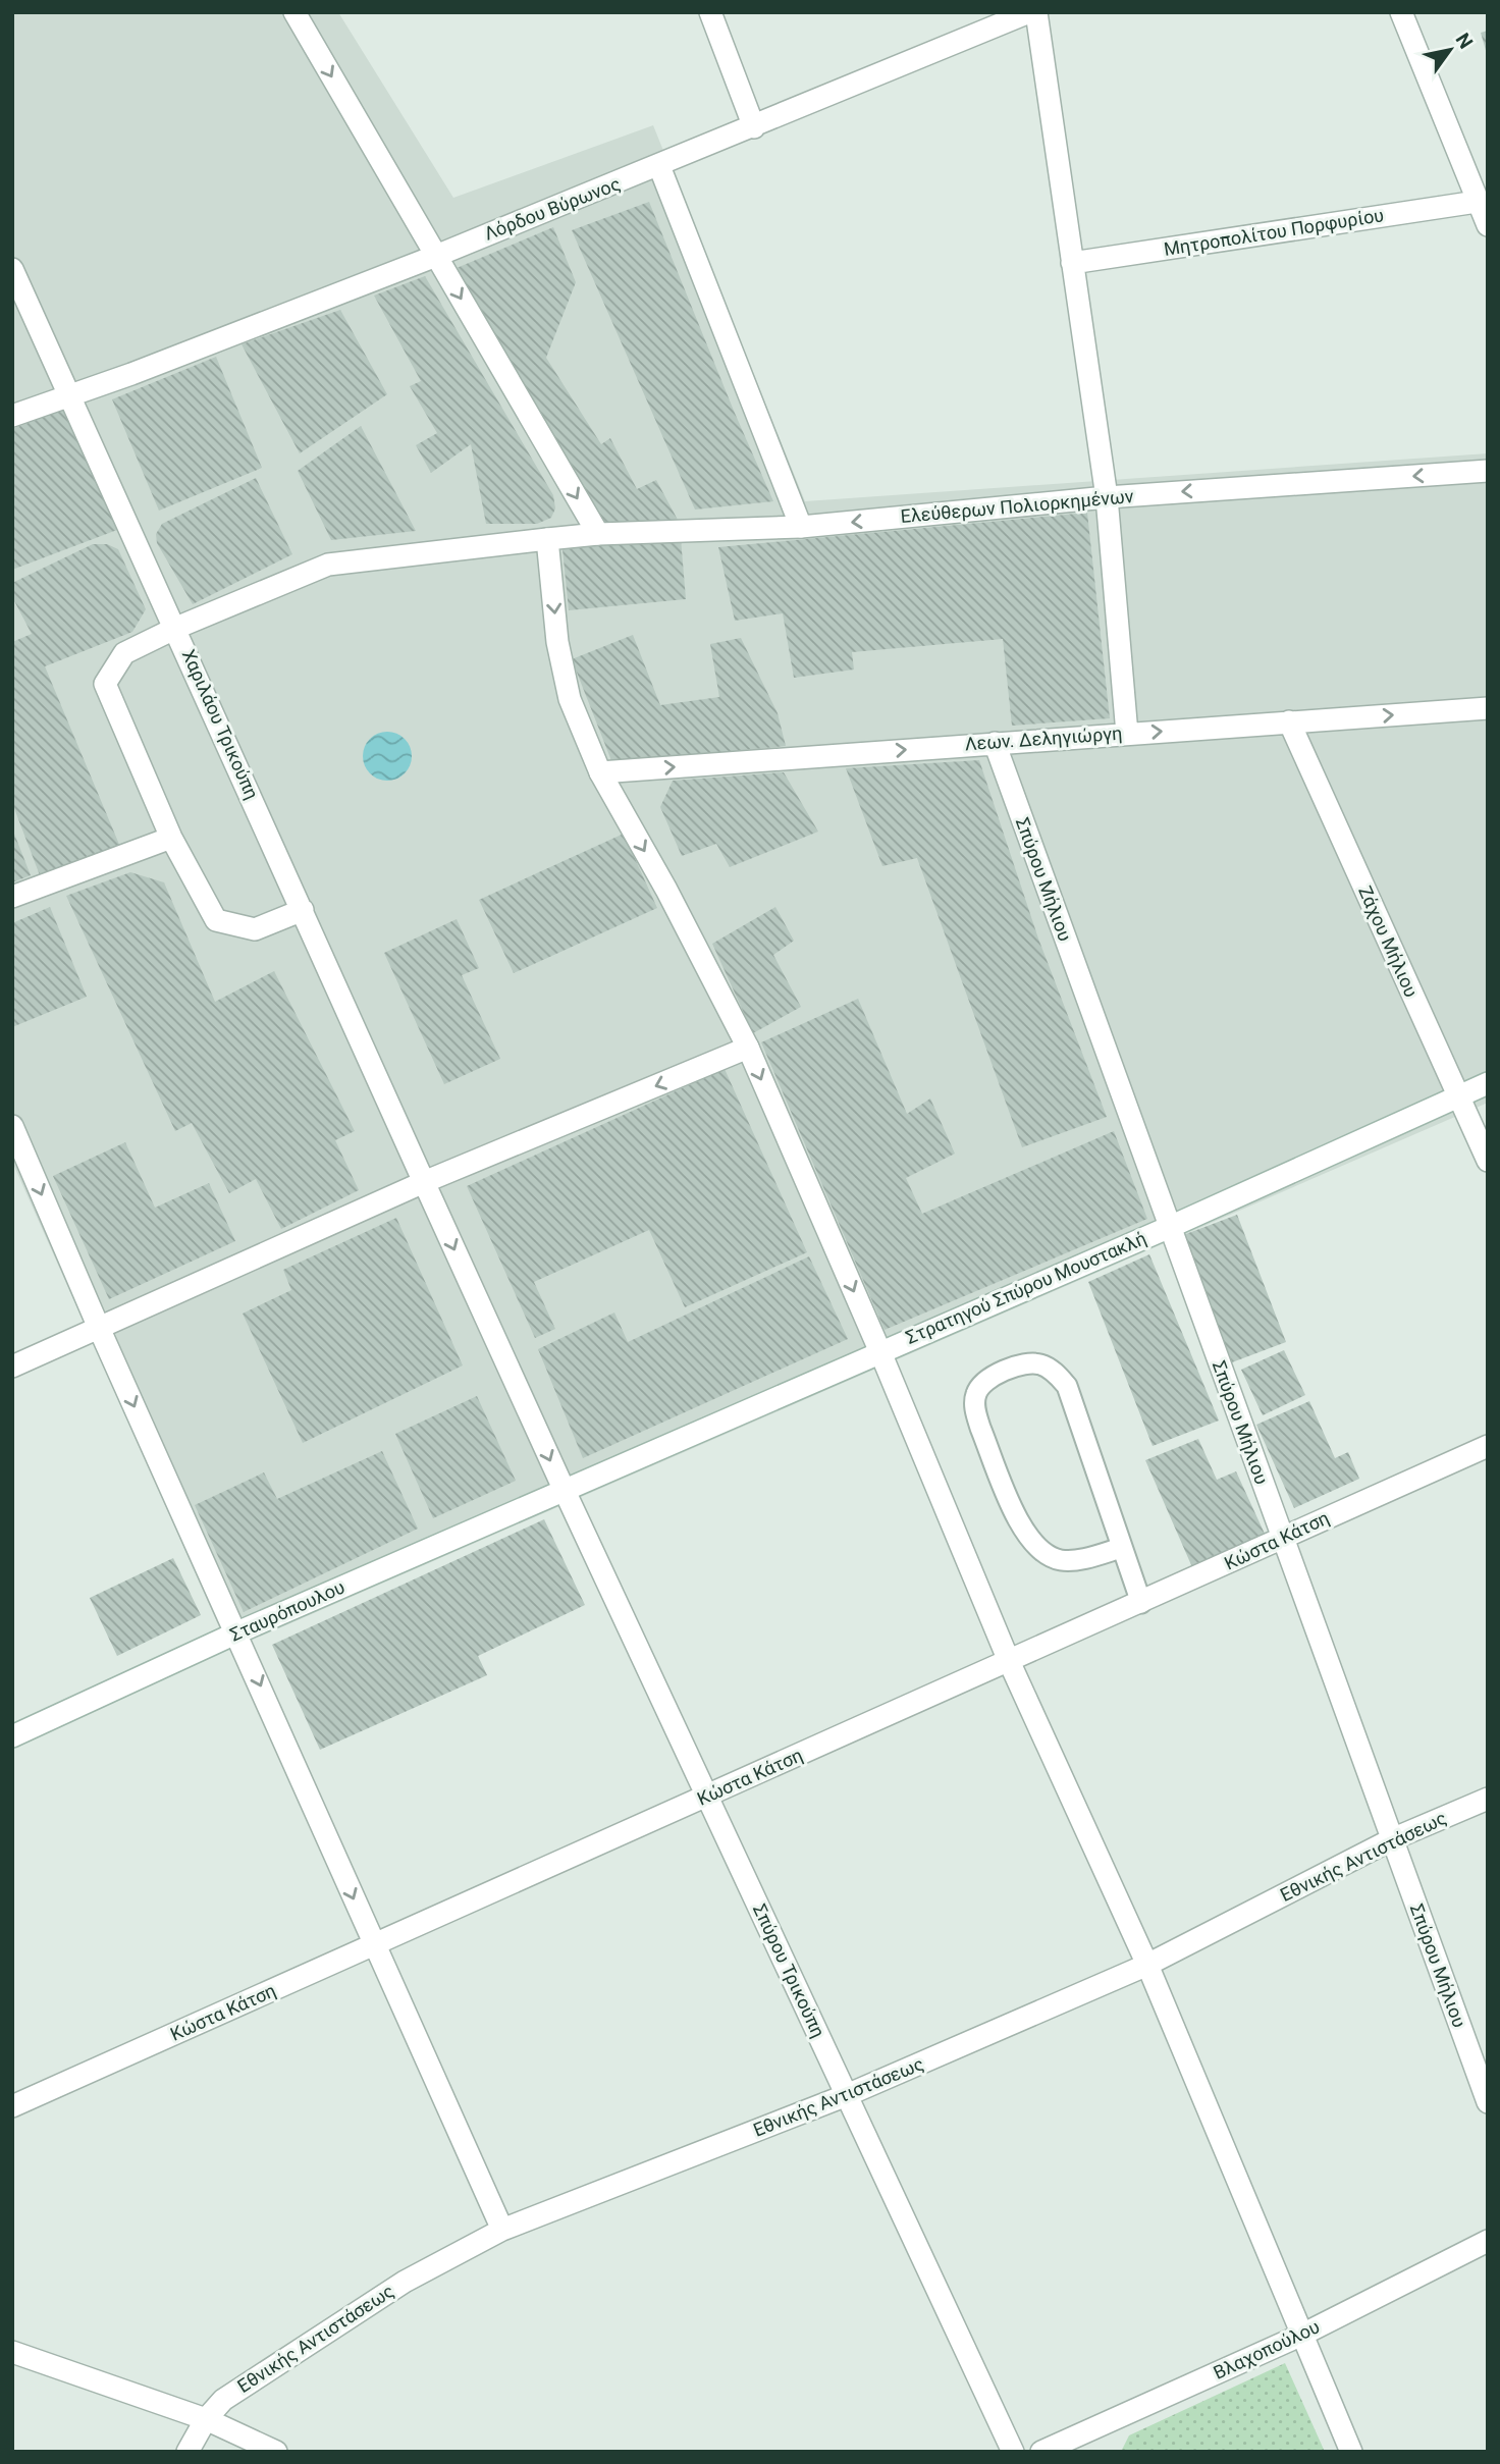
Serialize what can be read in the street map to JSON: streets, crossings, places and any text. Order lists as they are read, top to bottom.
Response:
{
  "streets": {
    "street": [
      "Λόρδου Βύρωνος",
      "Μητροπολίτου Πορφυρίου",
      "Ελεύθερων Πολιορκημένων",
      "Χαριλάου Τρικούπη",
      "Λεων. Δεληγιώργη",
      "Σπύρου Μήλιου",
      "Ζάχου Μήλιου",
      "Στρατηγού Σπύρου Μουστακλή",
      "Κώστα Κάτση",
      "Σταυρόπουλου",
      "Εθνικής Αντιστάσεως",
      "Σπύρου Τρικούπη",
      "Βλαχοπούλου"
    ]
  },
  "crossings": [
    ["Λόρδου Βύρωνος", "Χαριλάου Τρικούπη"],
    ["Ελεύθερων Πολιορκημένων", "Χαριλάου Τρικούπη"],
    ["Χαριλάου Τρικούπη", "Στρατηγού Σπύρου Μουστακλή"],
    ["Χαριλάου Τρικούπη", "Σταυρόπουλου"],
    ["Χαριλάου Τρικούπη", "Σπύρου Τρικούπη"],
    ["Λεων. Δεληγιώργη", "Σπύρου Μήλιου"],
    ["Λεων. Δεληγιώργη", "Ζάχου Μήλιου"],
    ["Σπύρου Μήλιου", "Στρατηγού Σπύρου Μουστακλή"],
    ["Σπύρου Μήλιου", "Κώστα Κάτση"],
    ["Σπύρου Μήλιου", "Εθνικής Αντιστάσεως"],
    ["Ζάχου Μήλιου", "Στρατηγού Σπύρου Μουστακλή"],
    ["Στρατηγού Σπύρου Μουστακλή", "Σταυρόπουλου"],
    ["Στρατηγού Σπύρου Μουστακλή", "Σπύρου Τρικούπη"],
    ["Κώστα Κάτση", "Σπύρου Τρικούπη"],
    ["Σταυρόπουλου", "Σπύρου Τρικούπη"],
    ["Εθνικής Αντιστάσεως", "Σπύρου Τρικούπη"]
  ],
  "one_way": ["Ελεύθερων Πολιορκημένων", "Λεων. Δεληγιώργη"],
  "north": "top right"
}
